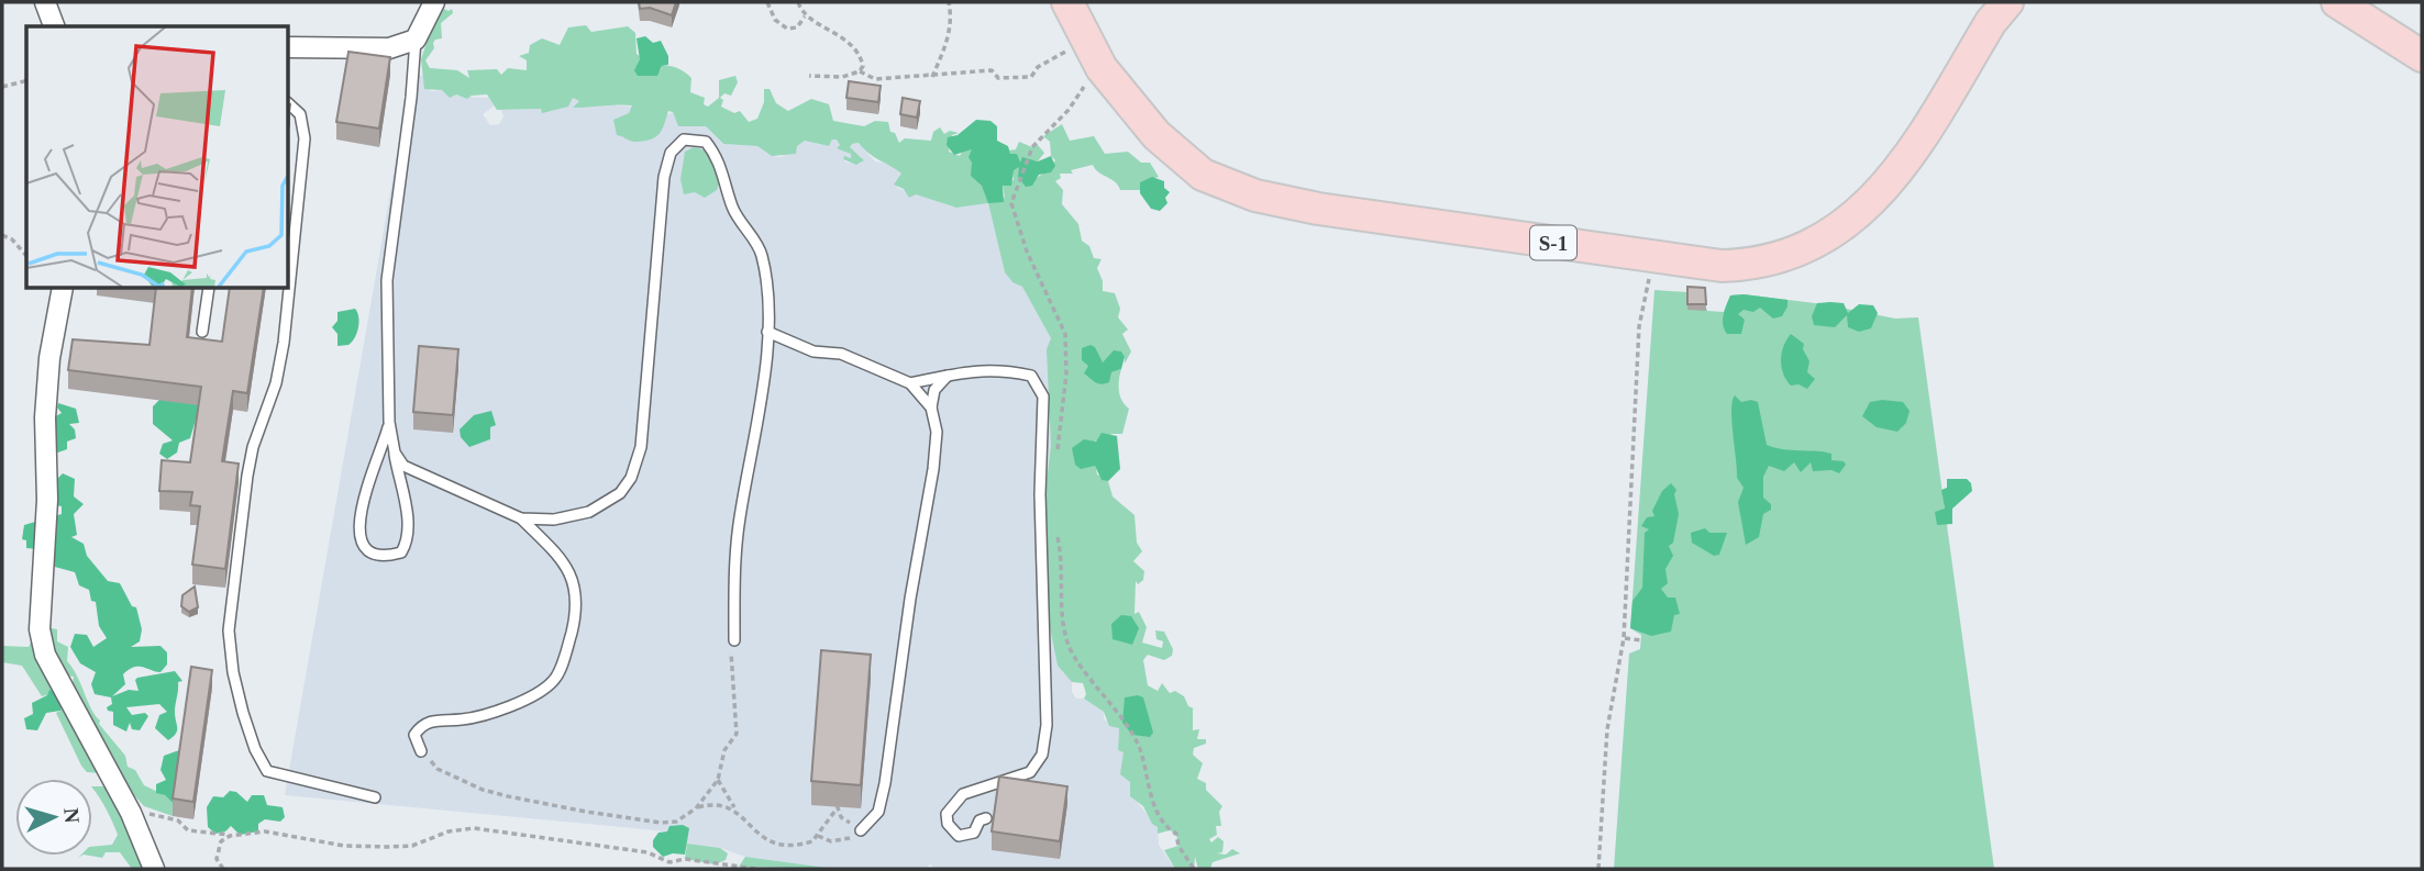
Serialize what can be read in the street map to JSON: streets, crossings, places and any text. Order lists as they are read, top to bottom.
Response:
{
  "streets": {
    "main road": ["S-1"]
  },
  "north": "right"
}
